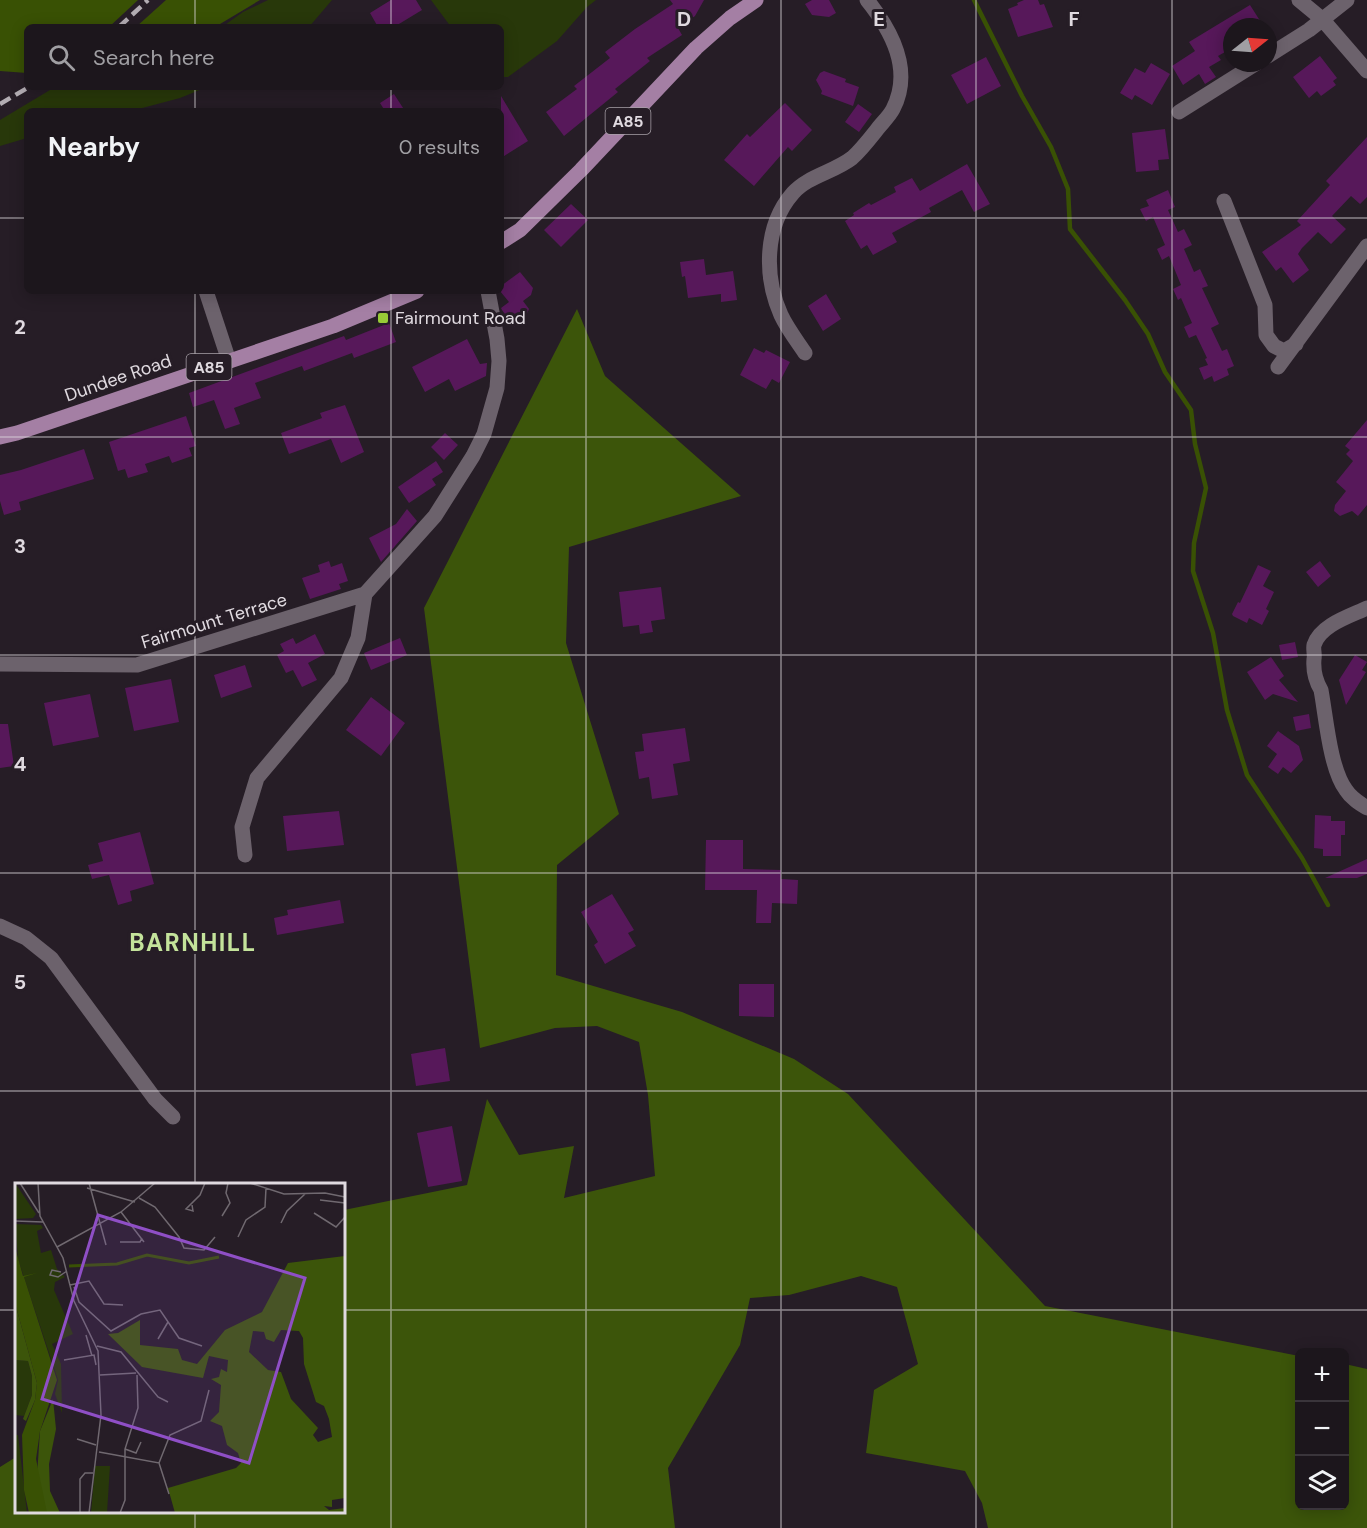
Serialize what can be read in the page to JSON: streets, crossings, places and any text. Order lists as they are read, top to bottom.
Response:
{
  "streets": {
    "main road": ["A85", "Dundee Road"],
    "street": ["Fairmount Terrace"]
  },
  "districts": ["BARNHILL"],
  "places": {
    "transit": ["Fairmount Road"]
  },
  "north": "right",
  "page": {
    "search": "Search here",
    "heading": ["Nearby", "0 results"],
    "map_buttons": ["+", "−"]
  },
  "grid": {
    "columns": ["D", "E", "F"],
    "rows": [
      "2",
      "3",
      "4",
      "5"
    ]
  }
}
